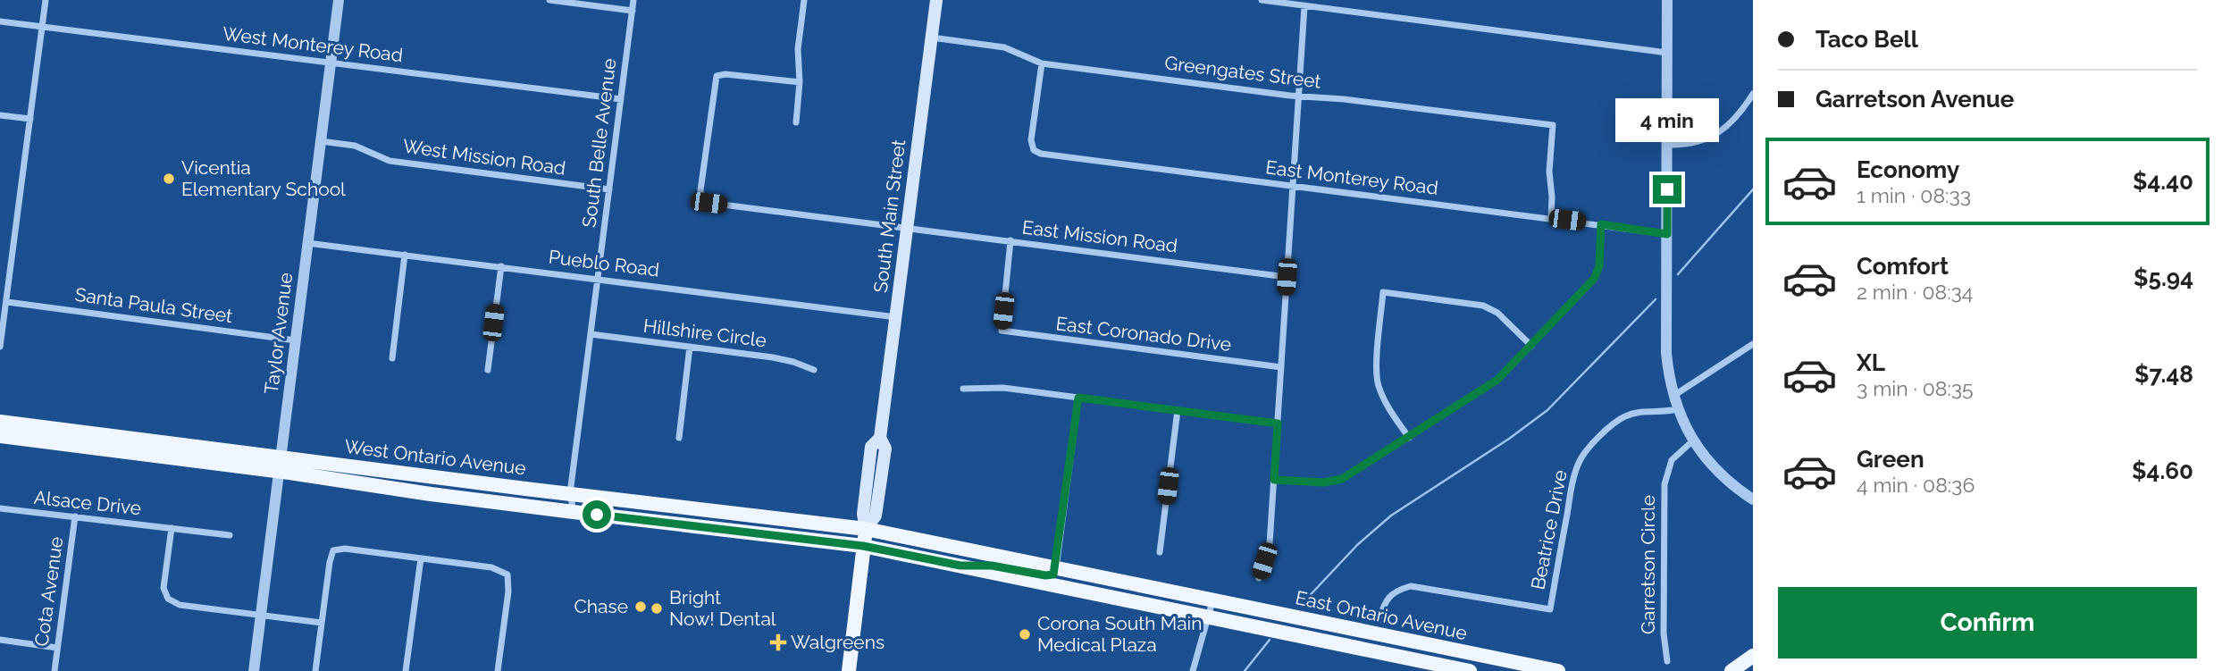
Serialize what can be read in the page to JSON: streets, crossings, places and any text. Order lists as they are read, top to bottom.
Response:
{
  "streets": {
    "main road": ["South Main Street", "West Ontario Avenue", "East Ontario Avenue"],
    "street": [
      "West Monterey Road",
      "Greengates Street",
      "South Belle Avenue",
      "West Mission Road",
      "East Monterey Road",
      "East Mission Road",
      "Pueblo Road",
      "Santa Paula Street",
      "Taylor Avenue",
      "Hillshire Circle",
      "East Coronado Drive",
      "Alsace Drive",
      "Beatrice Drive",
      "Garretson Circle",
      "Cota Avenue"
    ]
  },
  "crossings": [
    ["West Monterey Road", "South Belle Avenue"],
    ["West Monterey Road", "Taylor Avenue"],
    ["Greengates Street", "East Monterey Road"],
    ["Greengates Street", "South Main Street"],
    ["South Belle Avenue", "West Mission Road"],
    ["South Belle Avenue", "Pueblo Road"],
    ["South Belle Avenue", "Hillshire Circle"],
    ["South Belle Avenue", "West Ontario Avenue"],
    ["West Mission Road", "Taylor Avenue"],
    ["South Main Street", "East Mission Road"],
    ["South Main Street", "Pueblo Road"],
    ["South Main Street", "West Ontario Avenue"],
    ["South Main Street", "East Ontario Avenue"],
    ["East Mission Road", "East Coronado Drive"],
    ["Pueblo Road", "Taylor Avenue"],
    ["Santa Paula Street", "Taylor Avenue"],
    ["Taylor Avenue", "West Ontario Avenue"],
    ["West Ontario Avenue", "East Ontario Avenue"],
    ["Alsace Drive", "Cota Avenue"]
  ],
  "places": {
    "other": [
      "Vicentia Elementary School",
      "Chase",
      "Bright Now! Dental",
      "Corona South Main Medical Plaza"
    ],
    "health": ["Walgreens"]
  },
  "page": {
    "banner": ["Taco Bell", "Garretson Avenue"],
    "bubble": "4 min",
    "list": [
      {
        "name": "Economy",
        "note": "1 min · 08:33",
        "value": "$4.40"
      },
      {
        "name": "Comfort",
        "note": "2 min · 08:34",
        "value": "$5.94"
      },
      {
        "name": "XL",
        "note": "3 min · 08:35",
        "value": "$7.48"
      },
      {
        "name": "Green",
        "note": "4 min · 08:36",
        "value": "$4.60"
      }
    ],
    "buttons": "Confirm"
  }
}
